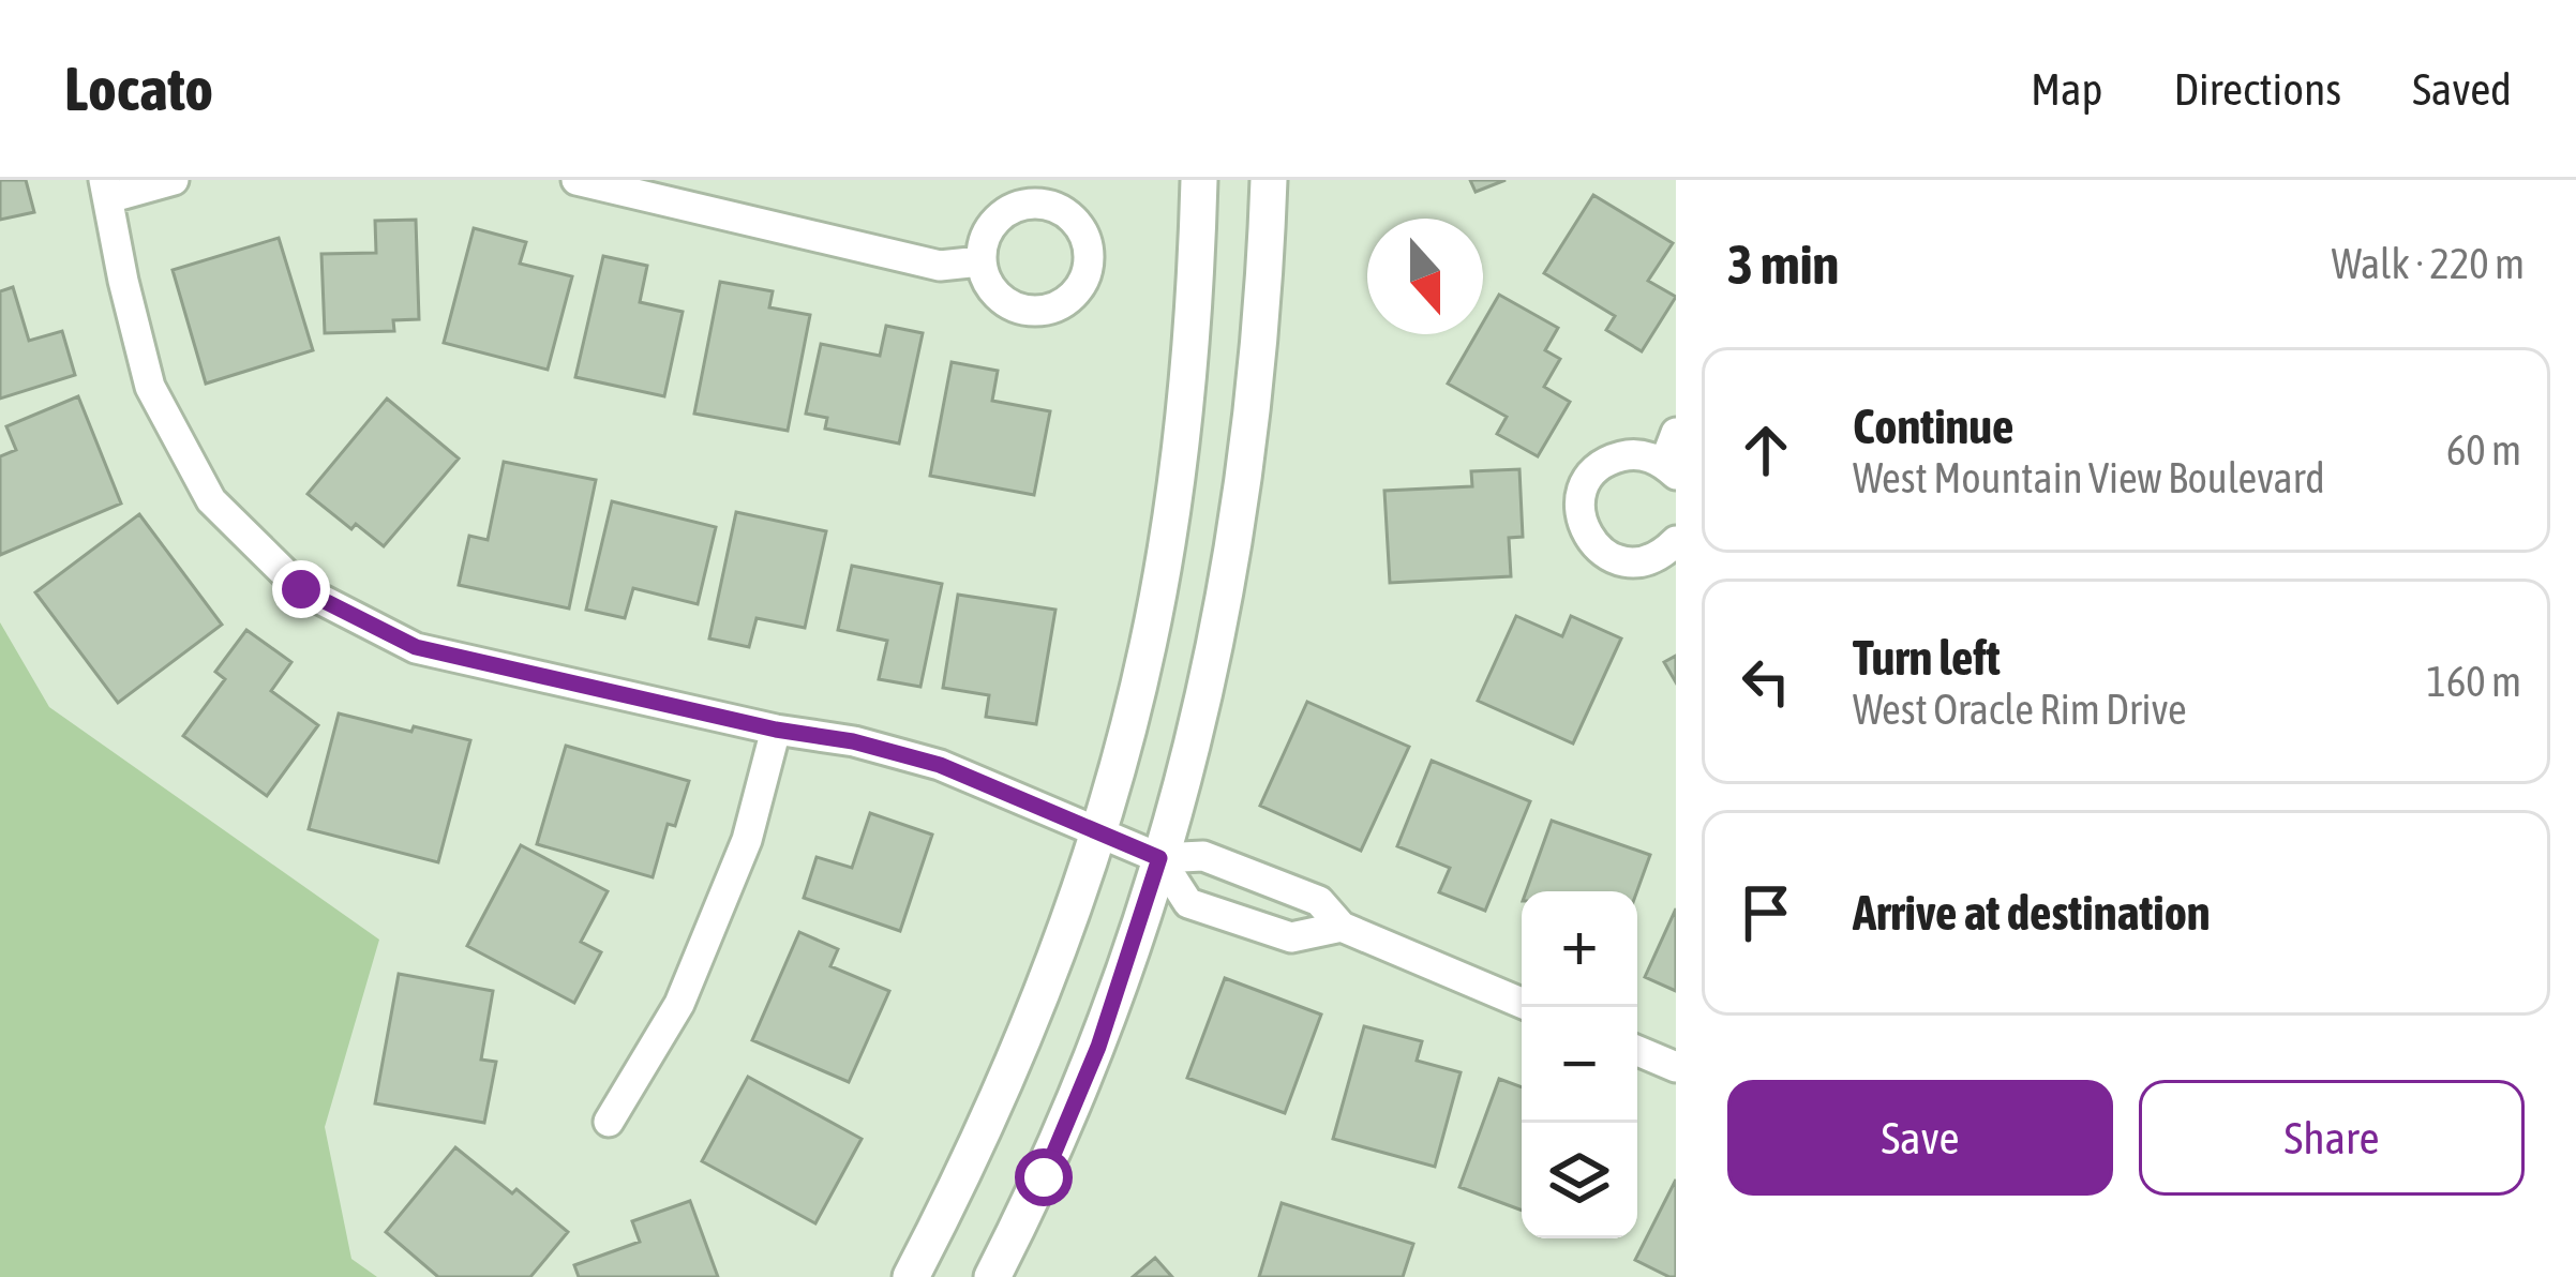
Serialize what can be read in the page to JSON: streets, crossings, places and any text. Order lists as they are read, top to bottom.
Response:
{
  "north": "bottom",
  "page": {
    "header": "Locato",
    "nav": ["Map", "Directions", "Saved"],
    "heading": ["3 min", "Walk · 220 m"],
    "list": [
      ["Continue", "West Mountain View Boulevard", "60 m"],
      ["Turn left", "West Oracle Rim Drive", "160 m"],
      "Arrive at destination"
    ],
    "map_buttons": ["+", "−"],
    "buttons": ["Save", "Share"]
  }
}
